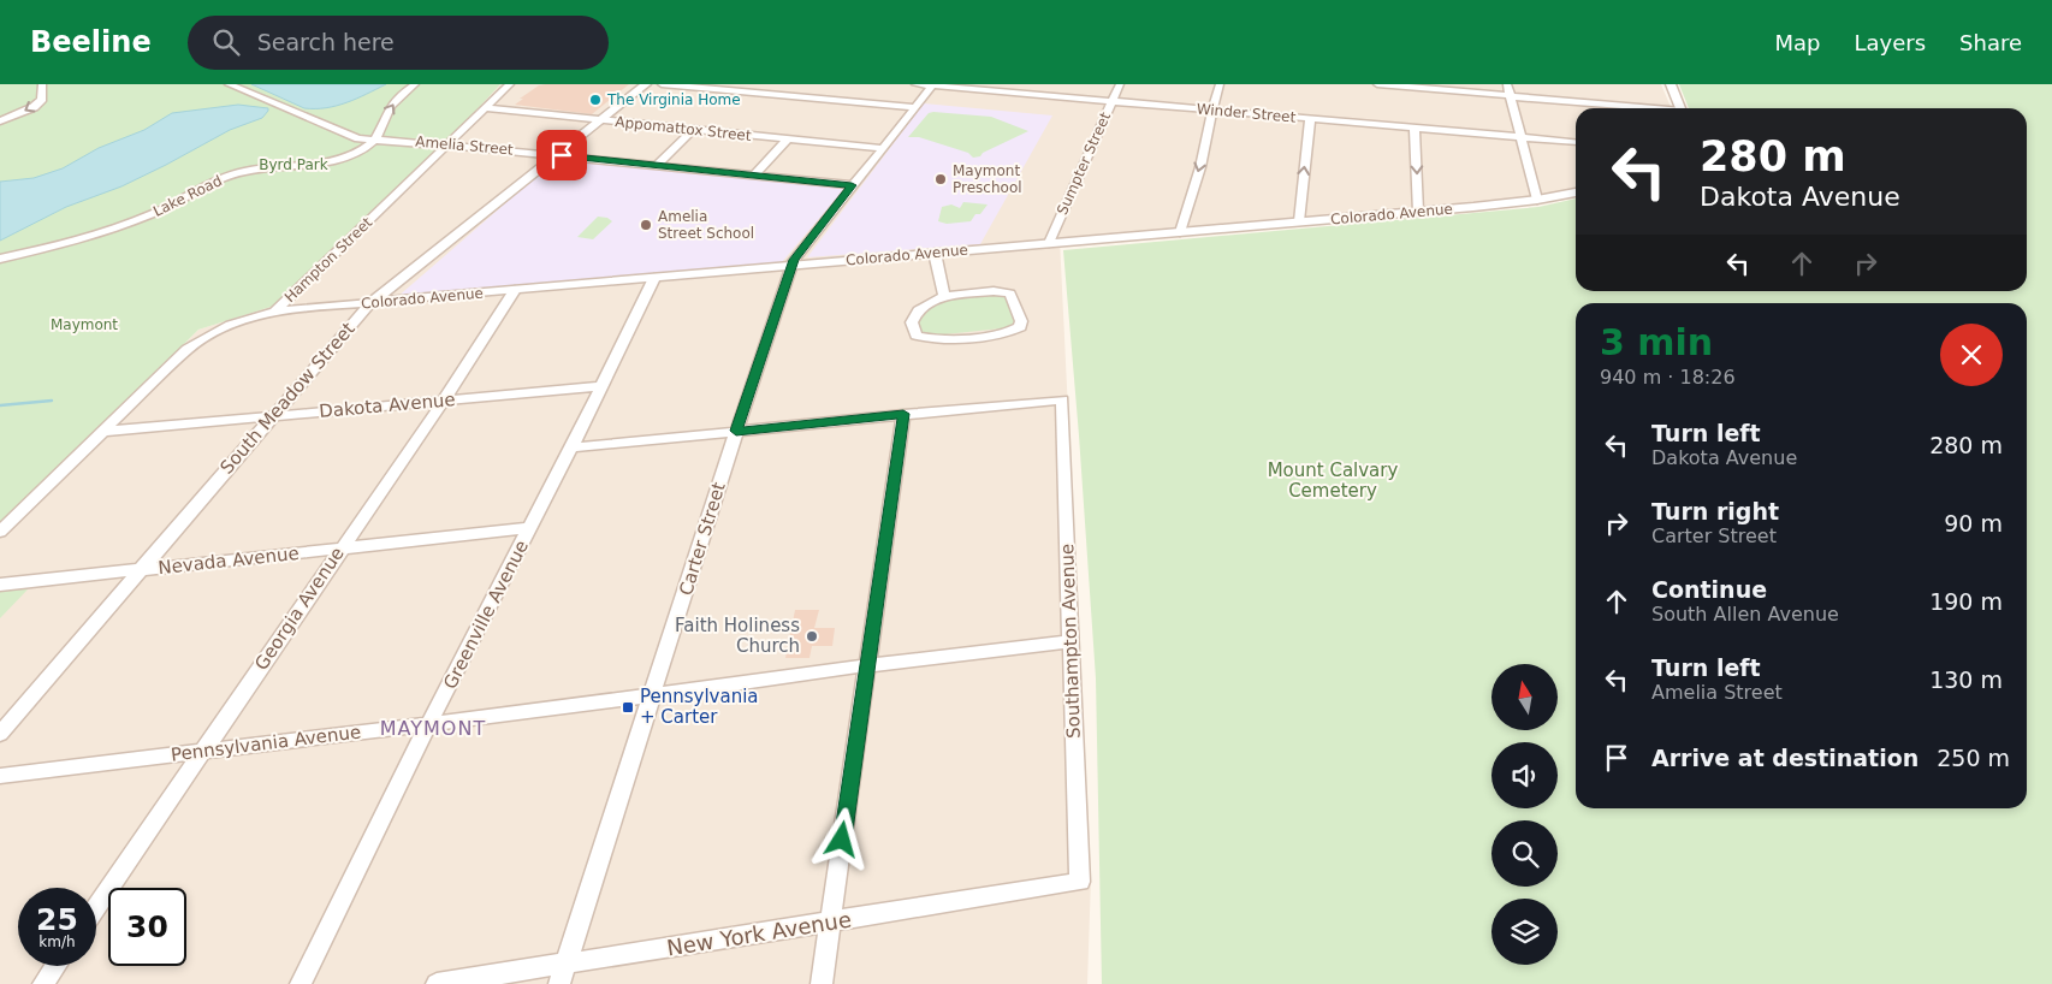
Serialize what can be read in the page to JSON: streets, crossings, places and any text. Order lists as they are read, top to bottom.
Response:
{
  "streets": {
    "street": [
      "Winder Street",
      "Appomattox Street",
      "Amelia Street",
      "Sumpter Street",
      "Lake Road",
      "Colorado Avenue",
      "Hampton Street",
      "South Meadow Street",
      "Dakota Avenue",
      "Carter Street",
      "Nevada Avenue",
      "Georgia Avenue",
      "Greenville Avenue",
      "Southampton Avenue",
      "Pennsylvania Avenue",
      "New York Avenue"
    ]
  },
  "crossings": [
    ["Winder Street", "Sumpter Street"],
    ["Winder Street", "Carter Street"],
    ["Appomattox Street", "Hampton Street"],
    ["Appomattox Street", "South Meadow Street"],
    ["Appomattox Street", "Carter Street"],
    ["Amelia Street", "Lake Road"],
    ["Amelia Street", "Hampton Street"],
    ["Amelia Street", "South Meadow Street"],
    ["Amelia Street", "Carter Street"],
    ["Sumpter Street", "Colorado Avenue"],
    ["Colorado Avenue", "Hampton Street"],
    ["Colorado Avenue", "South Meadow Street"],
    ["Colorado Avenue", "Carter Street"],
    ["Colorado Avenue", "Georgia Avenue"],
    ["Colorado Avenue", "Greenville Avenue"],
    ["Hampton Street", "Dakota Avenue"],
    ["South Meadow Street", "Dakota Avenue"],
    ["South Meadow Street", "Nevada Avenue"],
    ["Dakota Avenue", "Georgia Avenue"],
    ["Dakota Avenue", "Greenville Avenue"],
    ["Carter Street", "Pennsylvania Avenue"],
    ["Carter Street", "New York Avenue"],
    ["Nevada Avenue", "Georgia Avenue"],
    ["Nevada Avenue", "Greenville Avenue"],
    ["Georgia Avenue", "Pennsylvania Avenue"],
    ["Greenville Avenue", "Pennsylvania Avenue"],
    ["Southampton Avenue", "Pennsylvania Avenue"],
    ["Southampton Avenue", "New York Avenue"]
  ],
  "districts": ["MAYMONT"],
  "parks": ["Byrd Park", "Maymont", "Mount Calvary Cemetery"],
  "places": {
    "other": [
      "The Virginia Home",
      "Maymont Preschool",
      "Amelia Street School",
      "Faith Holiness Church"
    ],
    "transit": ["Pennsylvania + Carter"]
  },
  "north": "top",
  "page": {
    "header": "Beeline",
    "search": "Search here",
    "nav": ["Map", "Layers", "Share"],
    "turn": ["280 m", "Dakota Avenue"],
    "heading": ["3 min", "940 m · 18:26"],
    "list": [
      {
        "name": "Turn left",
        "note": "Dakota Avenue",
        "value": "280 m"
      },
      {
        "name": "Turn right",
        "note": "Carter Street",
        "value": "90 m"
      },
      {
        "name": "Continue",
        "note": "South Allen Avenue",
        "value": "190 m"
      },
      {
        "name": "Turn left",
        "note": "Amelia Street",
        "value": "130 m"
      },
      {
        "name": "Arrive at destination",
        "value": "250 m"
      }
    ],
    "speed": "25 km/h",
    "limit": "30"
  }
}
